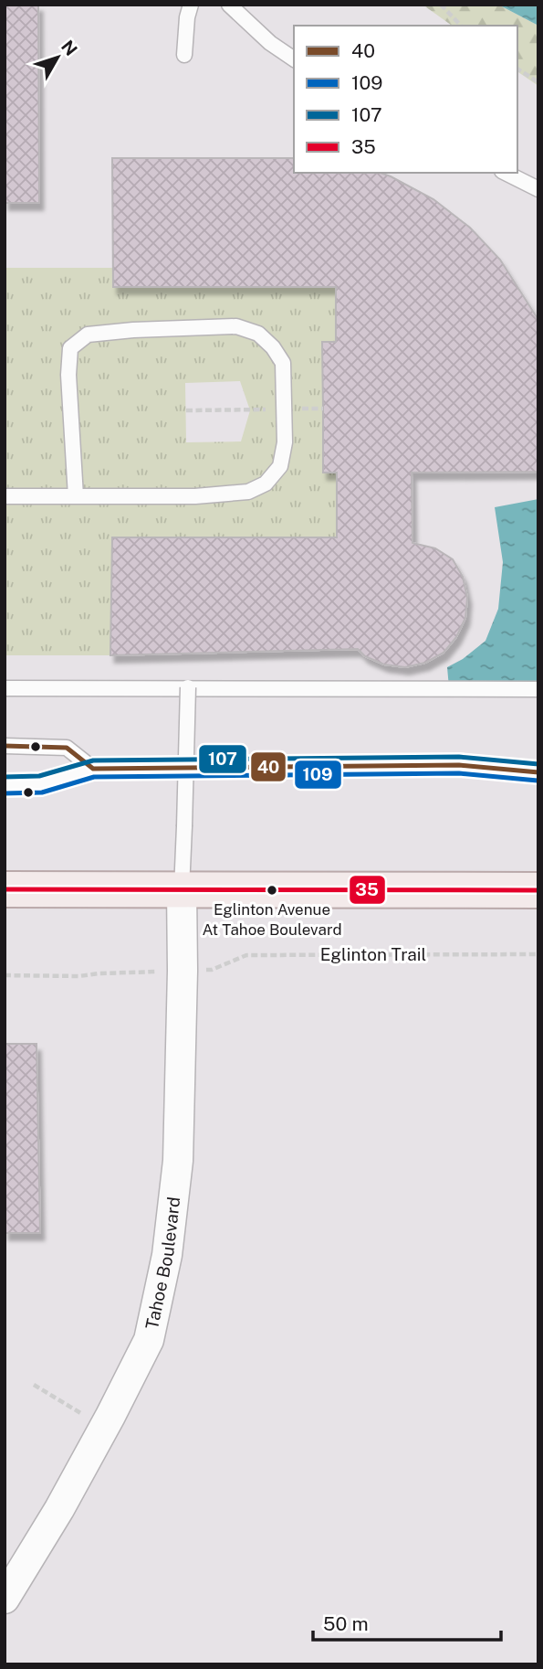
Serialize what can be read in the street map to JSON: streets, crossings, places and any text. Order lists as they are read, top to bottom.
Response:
{
  "streets": {
    "street": ["Tahoe Boulevard"],
    "path": ["Eglinton Trail"]
  },
  "places": ["Eglinton Avenue At Tahoe Boulevard"],
  "lines": [
    "transit line 40",
    "transit line 107",
    "transit line 109",
    "transit line 35"
  ],
  "legend": [
    "40",
    "109",
    "107",
    "35"
  ],
  "scale_bar": "50 m",
  "north": "top right"
}
